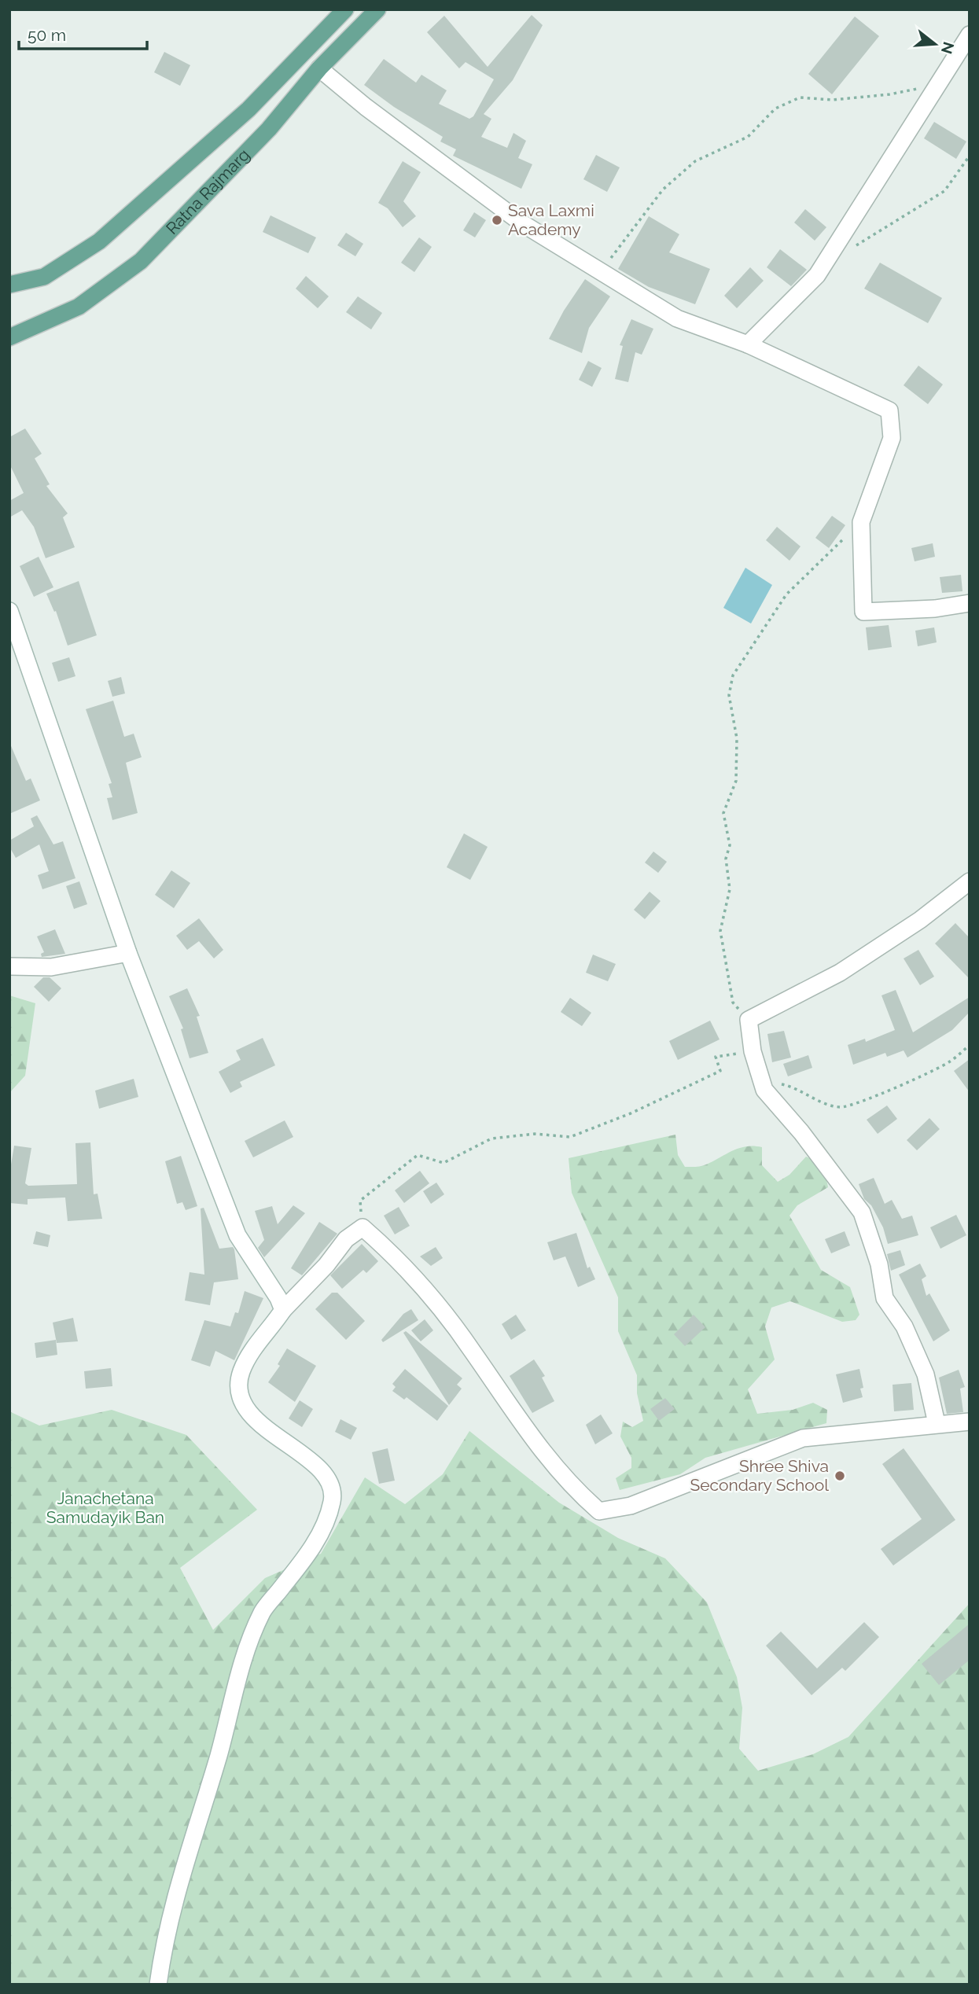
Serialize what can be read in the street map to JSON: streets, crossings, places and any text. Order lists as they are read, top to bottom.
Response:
{
  "streets": {
    "main road": ["Ratna Rajmarg"]
  },
  "parks": ["Janachetana Samudayik Ban"],
  "places": ["Sava Laxmi Academy", "Shree Shiva Secondary School"],
  "scale_bar": "50 m",
  "north": "right"
}
